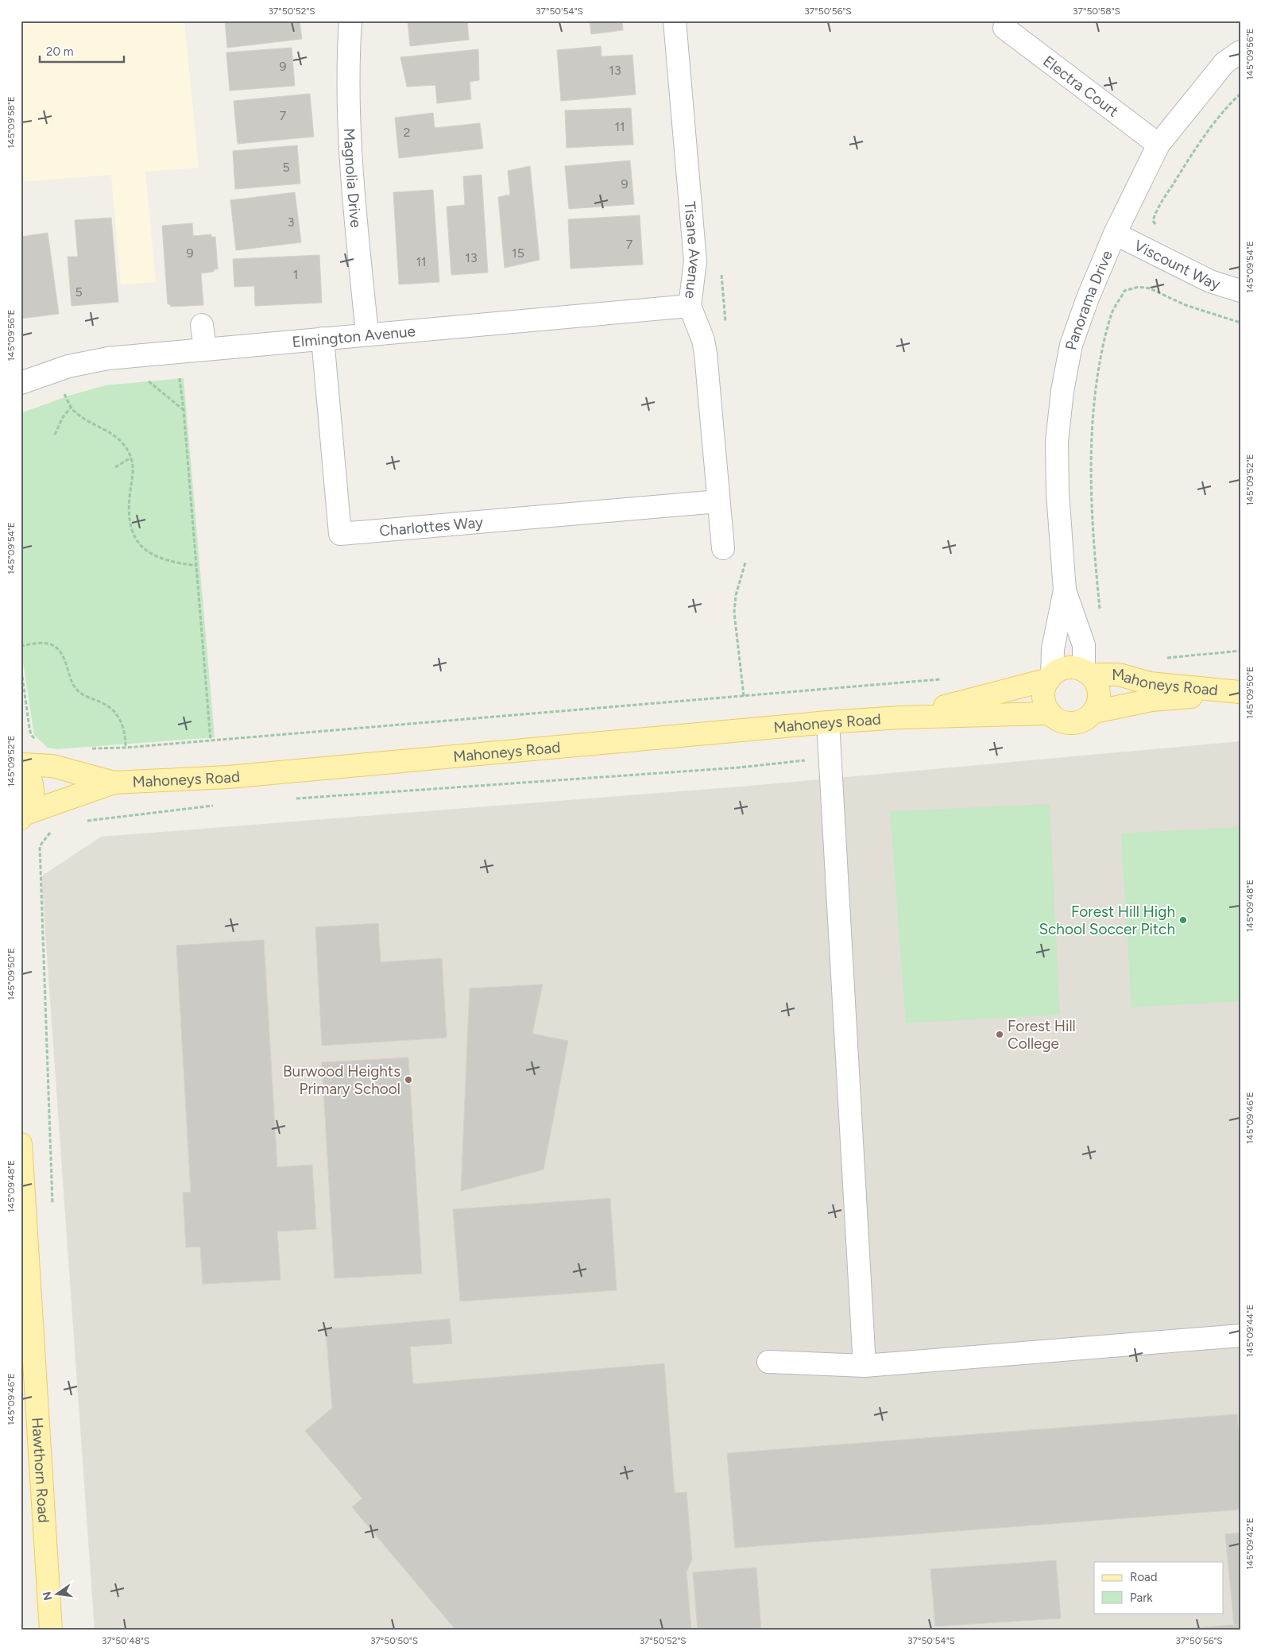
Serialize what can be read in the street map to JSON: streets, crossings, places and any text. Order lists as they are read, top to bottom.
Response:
{
  "streets": {
    "main road": ["Mahoneys Road", "Hawthorn Road"],
    "street": [
      "Electra Court",
      "Magnolia Drive",
      "Tisane Avenue",
      "Viscount Way",
      "Panorama Drive",
      "Elmington Avenue",
      "Charlottes Way"
    ]
  },
  "crossings": [
    ["Electra Court", "Panorama Drive"],
    ["Magnolia Drive", "Elmington Avenue"],
    ["Tisane Avenue", "Elmington Avenue"],
    ["Tisane Avenue", "Charlottes Way"],
    ["Viscount Way", "Panorama Drive"],
    ["Panorama Drive", "Mahoneys Road"],
    ["Elmington Avenue", "Charlottes Way"]
  ],
  "places": ["Forest Hill High School Soccer Pitch", "Forest Hill College", "Burwood Heights Primary School"],
  "house_numbers": [
    "9",
    "13",
    "7",
    "11",
    "2",
    "5",
    "9",
    "3",
    "7",
    "9",
    "15",
    "13",
    "11",
    "1",
    "5"
  ],
  "legend": ["Road", "Park"],
  "scale_bar": "20 m",
  "north": "left",
  "coordinates": [
    "37°50'52\"S",
    "37°50'54\"S",
    "37°50'56\"S",
    "37°50'58\"S",
    "145°09'56\"E",
    "145°09'58\"E",
    "145°09'54\"E",
    "145°09'52\"E",
    "145°09'50\"E",
    "145°09'48\"E",
    "145°09'46\"E",
    "145°09'44\"E",
    "145°09'42\"E",
    "37°50'48\"S",
    "37°50'50\"S"
  ]
}
